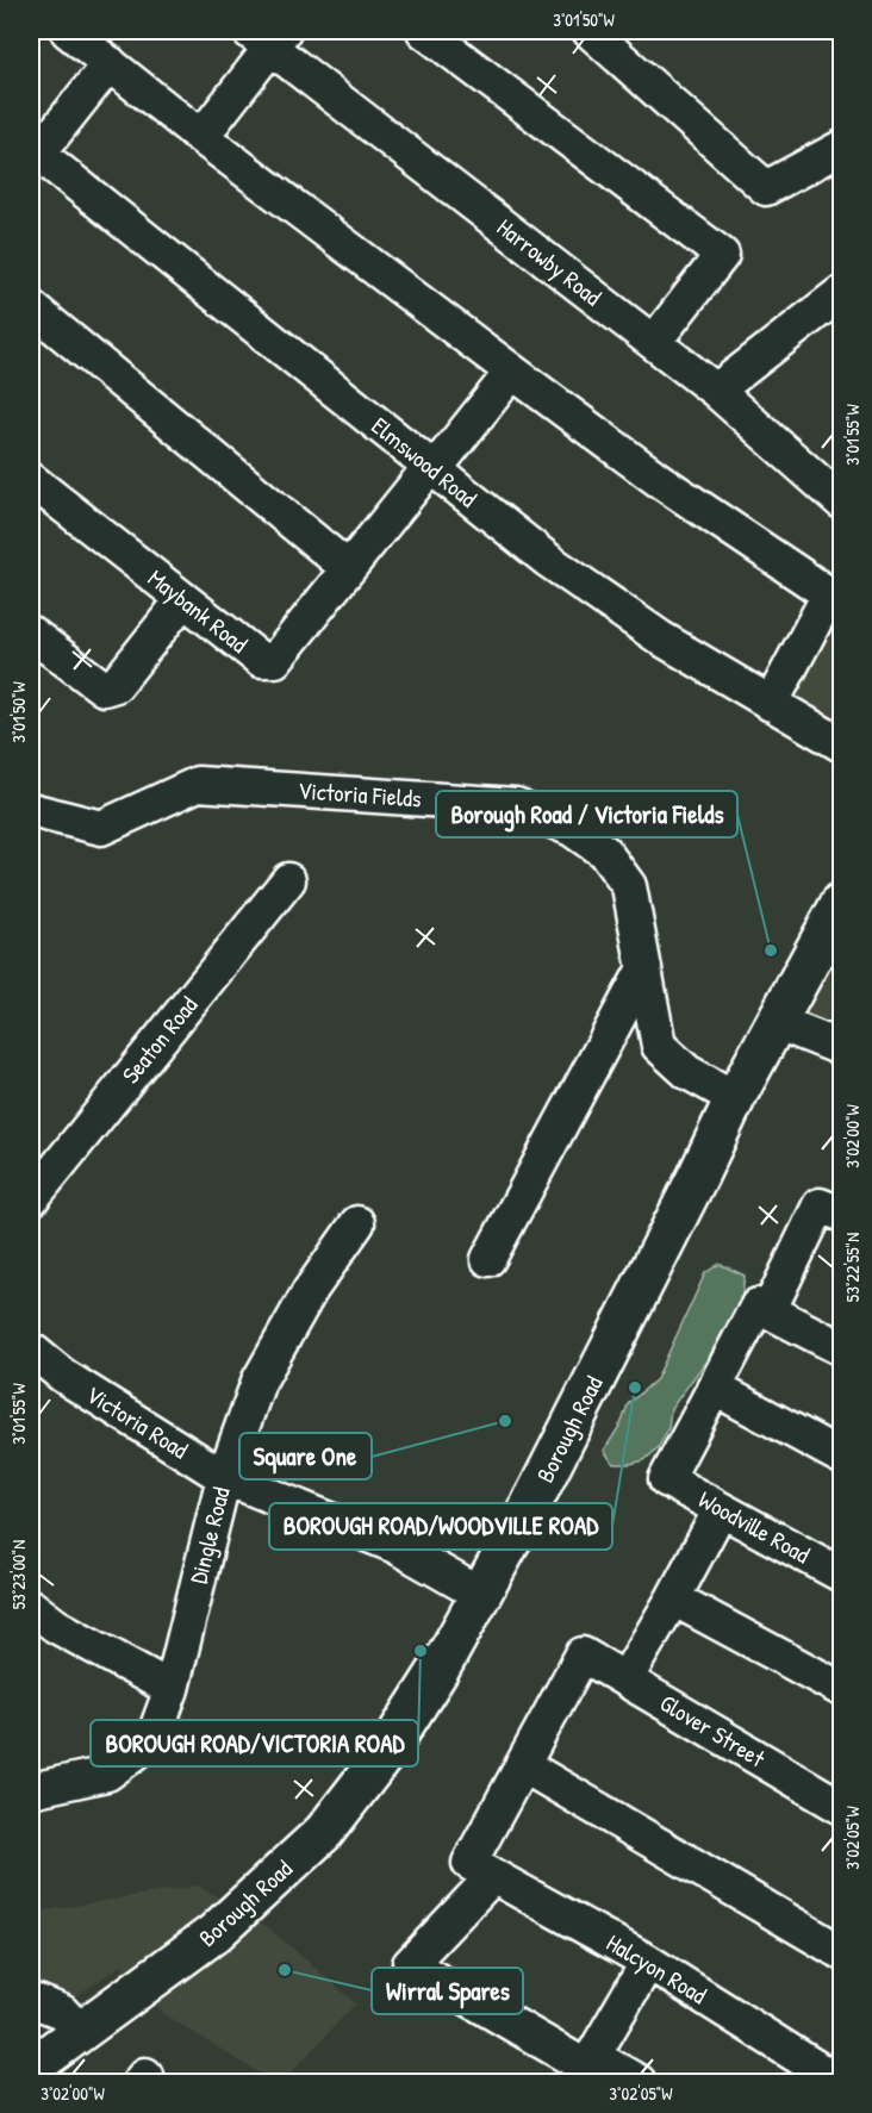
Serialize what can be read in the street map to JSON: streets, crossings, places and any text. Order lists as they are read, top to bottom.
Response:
{
  "streets": {
    "highway": ["Borough Road"],
    "street": [
      "Harrowby Road",
      "Elmswood Road",
      "Maybank Road",
      "Victoria Fields",
      "Seaton Road",
      "Victoria Road",
      "Woodville Road",
      "Dingle Road",
      "Glover Street",
      "Halcyon Road"
    ]
  },
  "crossings": [
    ["Elmswood Road", "Maybank Road"],
    ["Victoria Fields", "Borough Road"],
    ["Victoria Road", "Borough Road"],
    ["Victoria Road", "Dingle Road"]
  ],
  "places": [
    "Borough Road / Victoria Fields",
    "BOROUGH ROAD/WOODVILLE ROAD",
    "Square One",
    "BOROUGH ROAD/VICTORIA ROAD",
    "Wirral Spares"
  ],
  "coordinates": [
    "3°01'50\"W",
    "3°01'55\"W",
    "3°02'00\"W",
    "53°22'55\"N",
    "53°23'00\"N",
    "3°02'05\"W"
  ]
}
